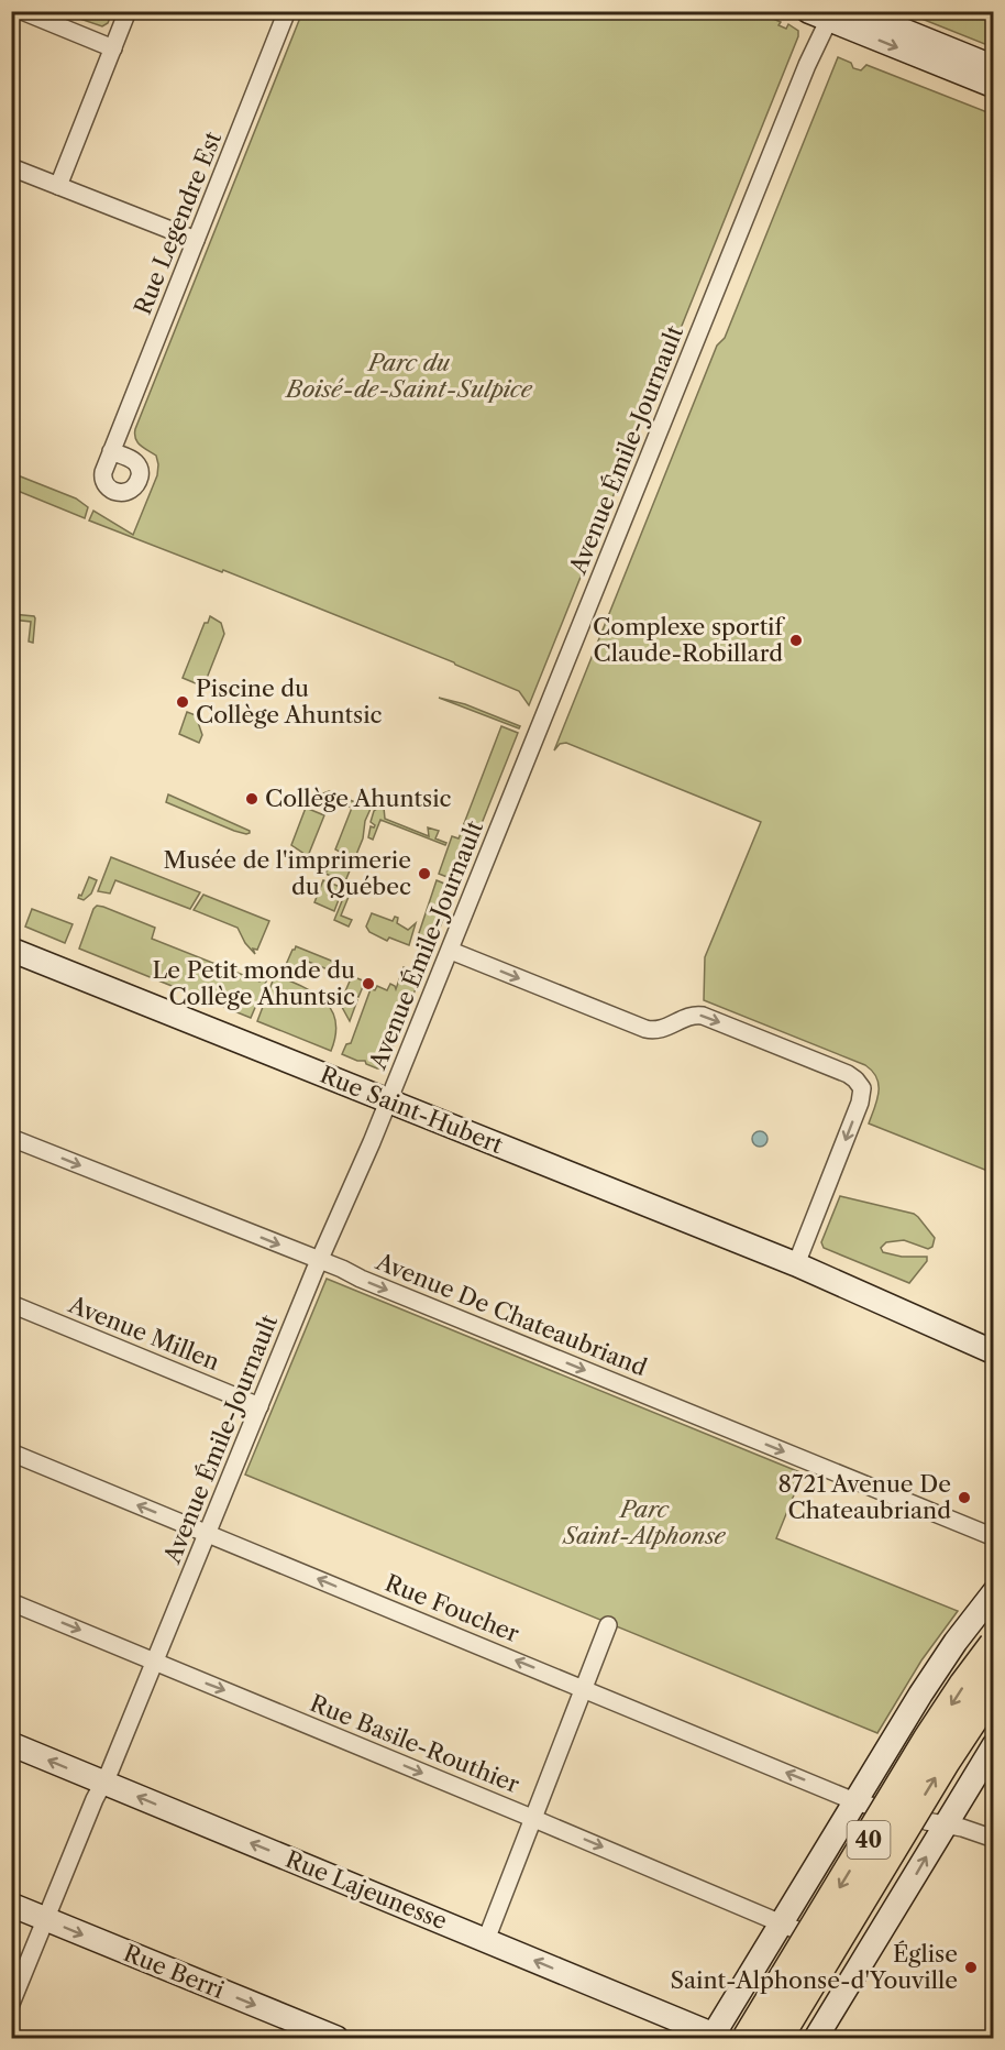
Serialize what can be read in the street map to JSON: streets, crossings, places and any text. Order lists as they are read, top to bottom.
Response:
{
  "streets": {
    "highway": ["40"],
    "main road": ["Rue Saint-Hubert", "Rue Lajeunesse", "Rue Berri"],
    "street": [
      "Rue Legendre Est",
      "Avenue Émile-Journault",
      "Avenue De Chateaubriand",
      "Avenue Millen",
      "Rue Foucher",
      "Rue Basile-Routhier"
    ]
  },
  "crossings": [
    ["Avenue Émile-Journault", "Rue Saint-Hubert"],
    ["Avenue Émile-Journault", "Avenue De Chateaubriand"],
    ["Avenue Émile-Journault", "Avenue Millen"],
    ["Avenue Émile-Journault", "Rue Foucher"],
    ["Avenue Émile-Journault", "Rue Basile-Routhier"],
    ["Avenue Émile-Journault", "Rue Lajeunesse"],
    ["Avenue Émile-Journault", "Rue Berri"]
  ],
  "one_way": [
    "Avenue De Chateaubriand",
    "Rue Foucher",
    "Rue Basile-Routhier",
    "Rue Lajeunesse",
    "Rue Berri"
  ],
  "parks": ["Parc du Boisé-de-Saint-Sulpice", "Parc Saint-Alphonse"],
  "places": [
    "Complexe sportif Claude-Robillard",
    "Piscine du Collège Ahuntsic",
    "Collège Ahuntsic",
    "Musée de l'imprimerie du Québec",
    "Le Petit monde du Collège Ahuntsic",
    "8721 Avenue De Chateaubriand",
    "Église Saint-Alphonse-d'Youville"
  ]
}
